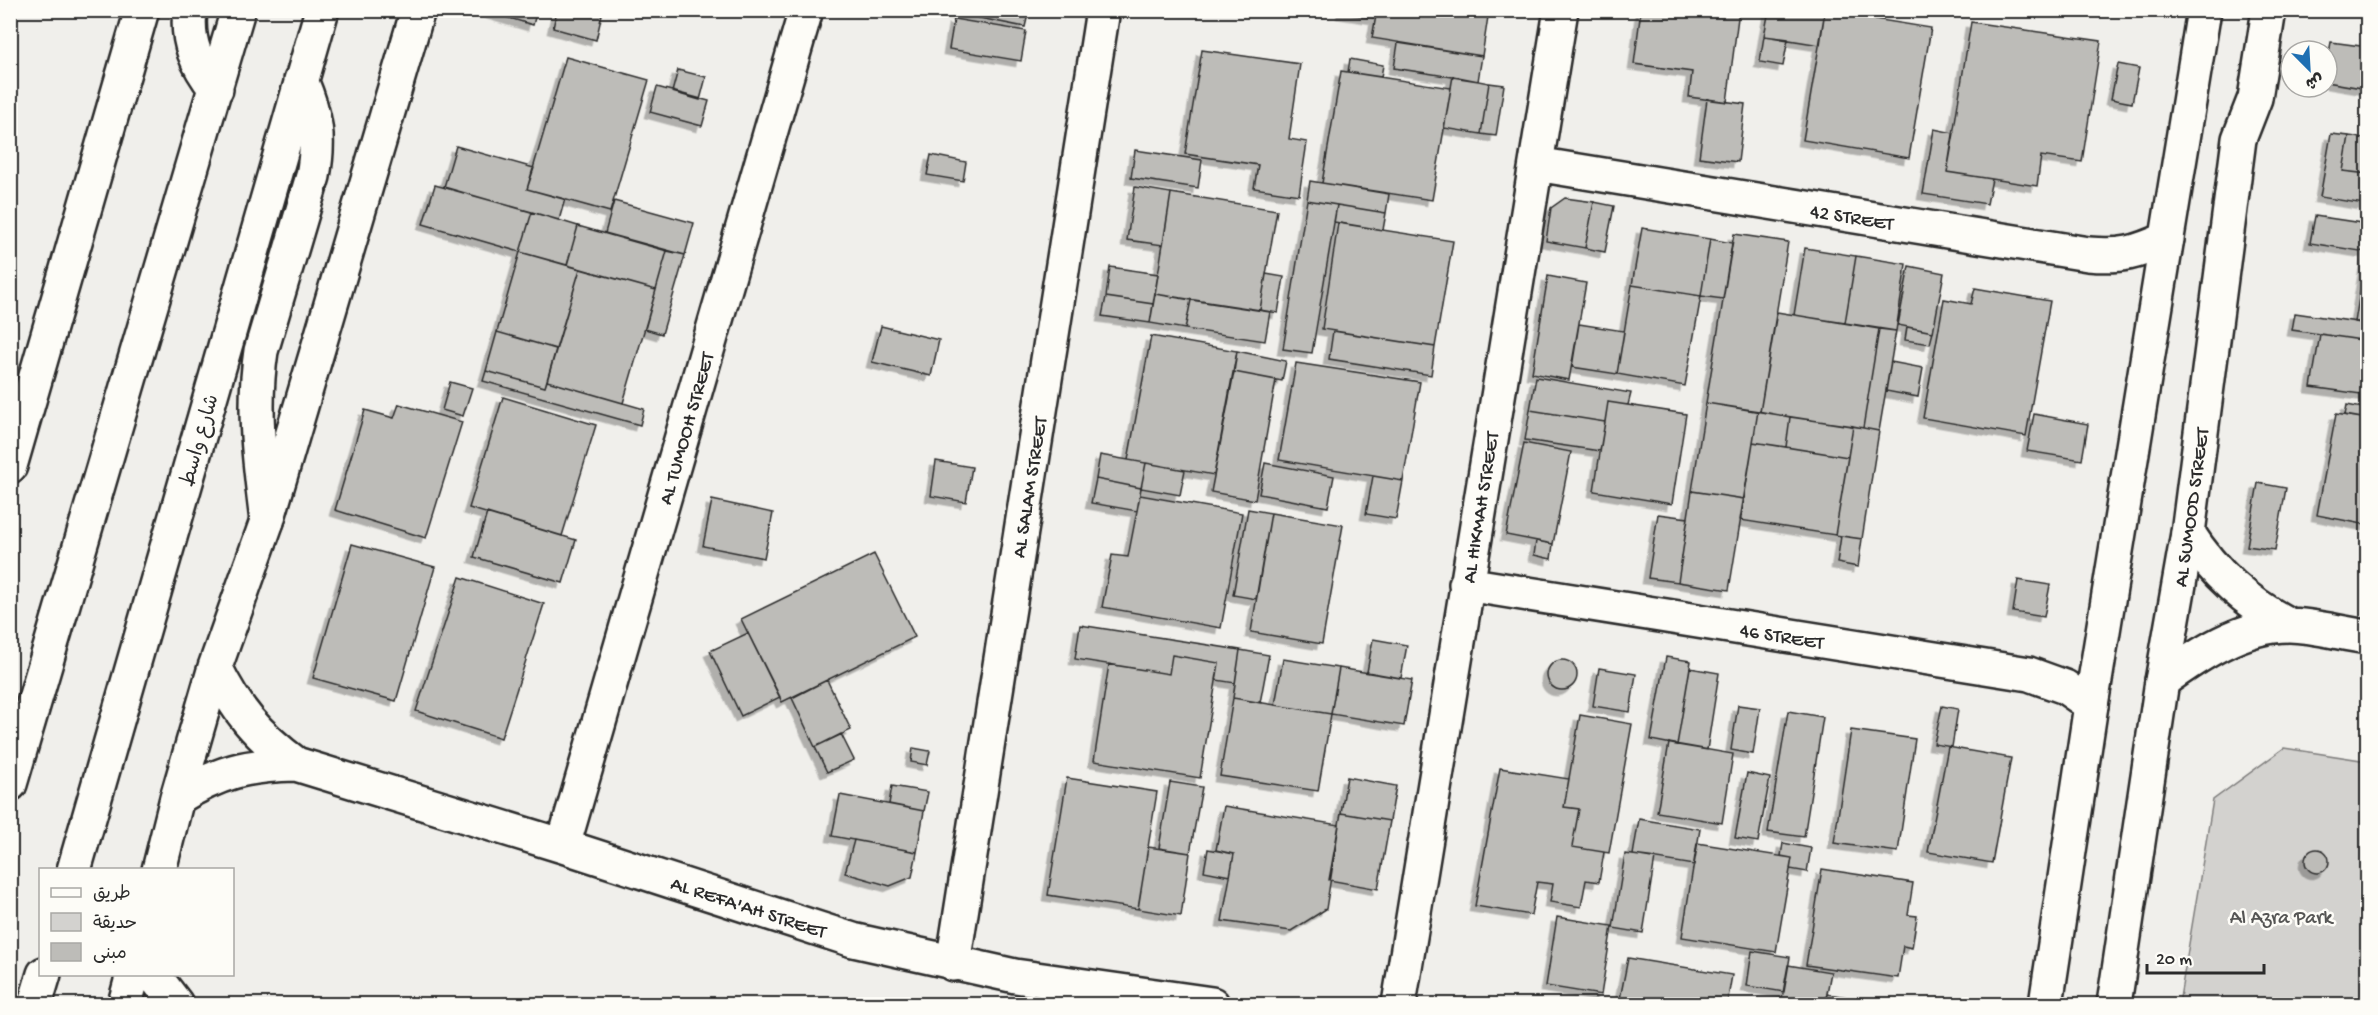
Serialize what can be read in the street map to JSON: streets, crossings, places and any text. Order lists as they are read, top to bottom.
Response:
{
  "streets": {
    "main road": [
      "42 STREET",
      "AL TUMOOH STREET",
      "شارع واسط",
      "AL SALAM STREET",
      "AL HIKMAH STREET",
      "AL SUMOOD STREET",
      "46 STREET",
      "AL REFA'AH STREET"
    ]
  },
  "crossings": [
    ["42 STREET", "AL HIKMAH STREET"],
    ["AL TUMOOH STREET", "AL REFA'AH STREET"],
    ["AL SALAM STREET", "AL REFA'AH STREET"],
    ["AL HIKMAH STREET", "46 STREET"]
  ],
  "parks": ["Al Azra Park"],
  "legend": ["طريق", "حديقة", "مبنى"],
  "scale_bar": "20 m",
  "north": "bottom right"
}
